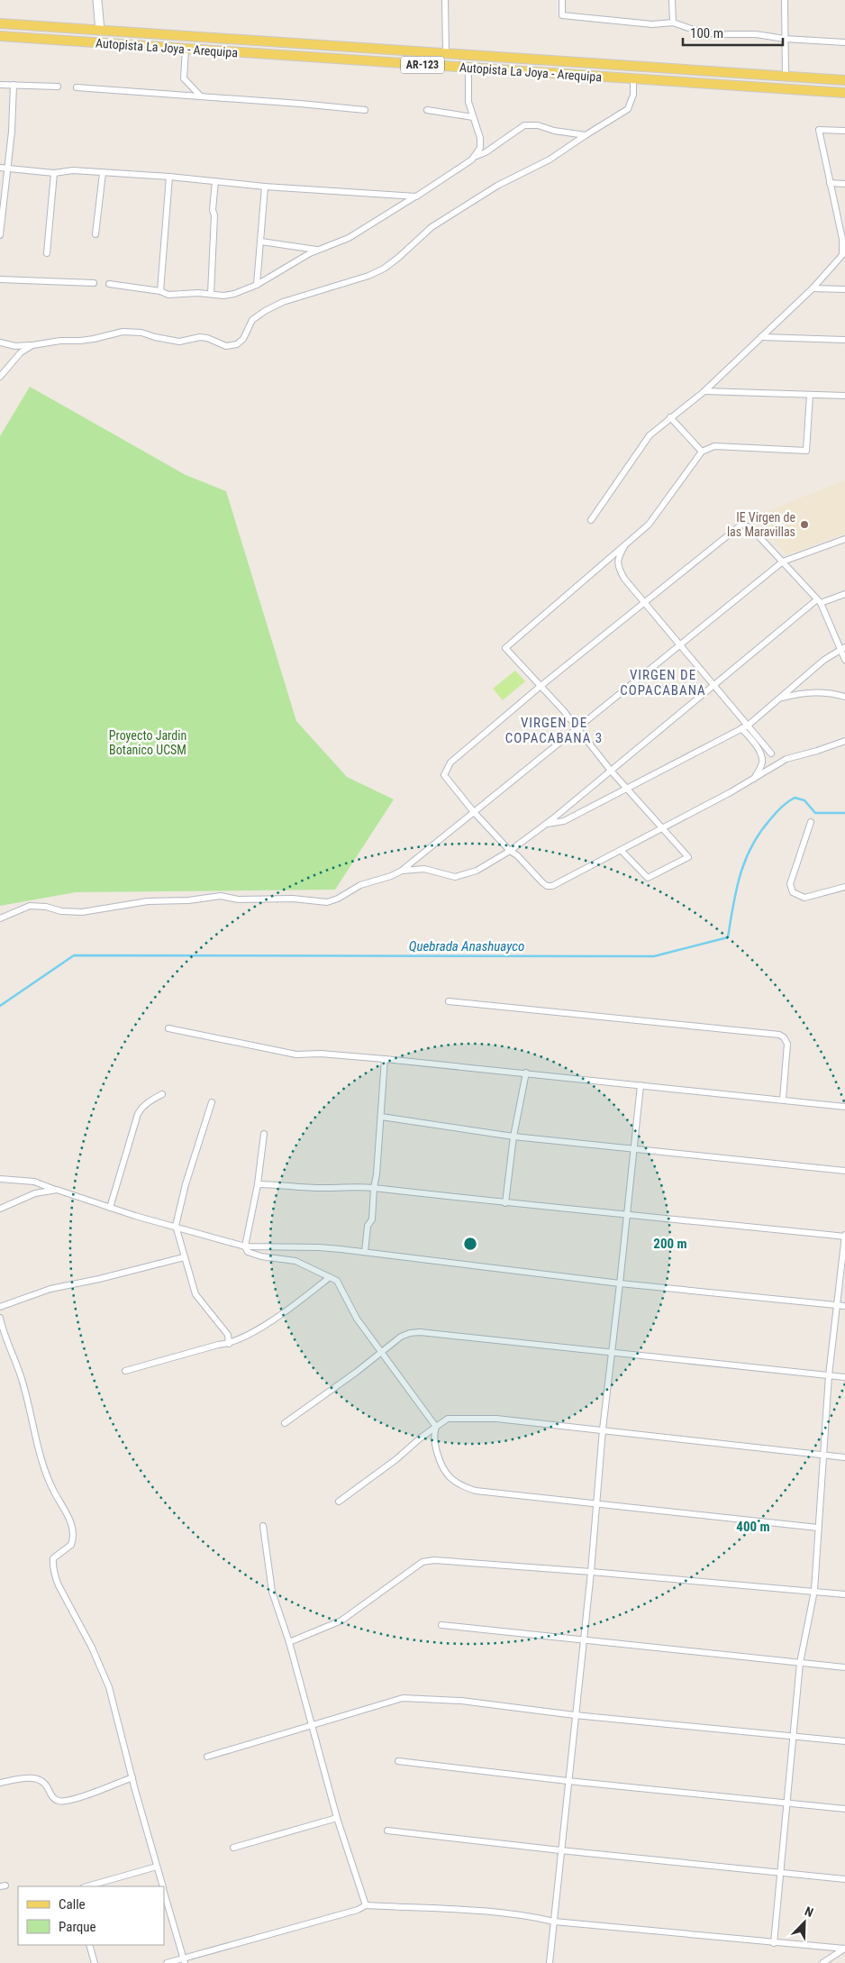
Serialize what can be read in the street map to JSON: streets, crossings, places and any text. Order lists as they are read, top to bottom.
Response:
{
  "streets": {
    "main road": ["Autopista La Joya - Arequipa", "AR-123"]
  },
  "districts": ["VIRGEN DE COPACABANA", "VIRGEN DE COPACABANA 3"],
  "water": ["Quebrada Anashuayco"],
  "parks": ["Proyecto Jardin Botanico UCSM"],
  "places": ["IE Virgen de las Maravillas"],
  "legend": ["Calle", "Parque"],
  "scale_bar": "100 m",
  "north": "top right",
  "rings": ["200 m", "400 m"]
}
